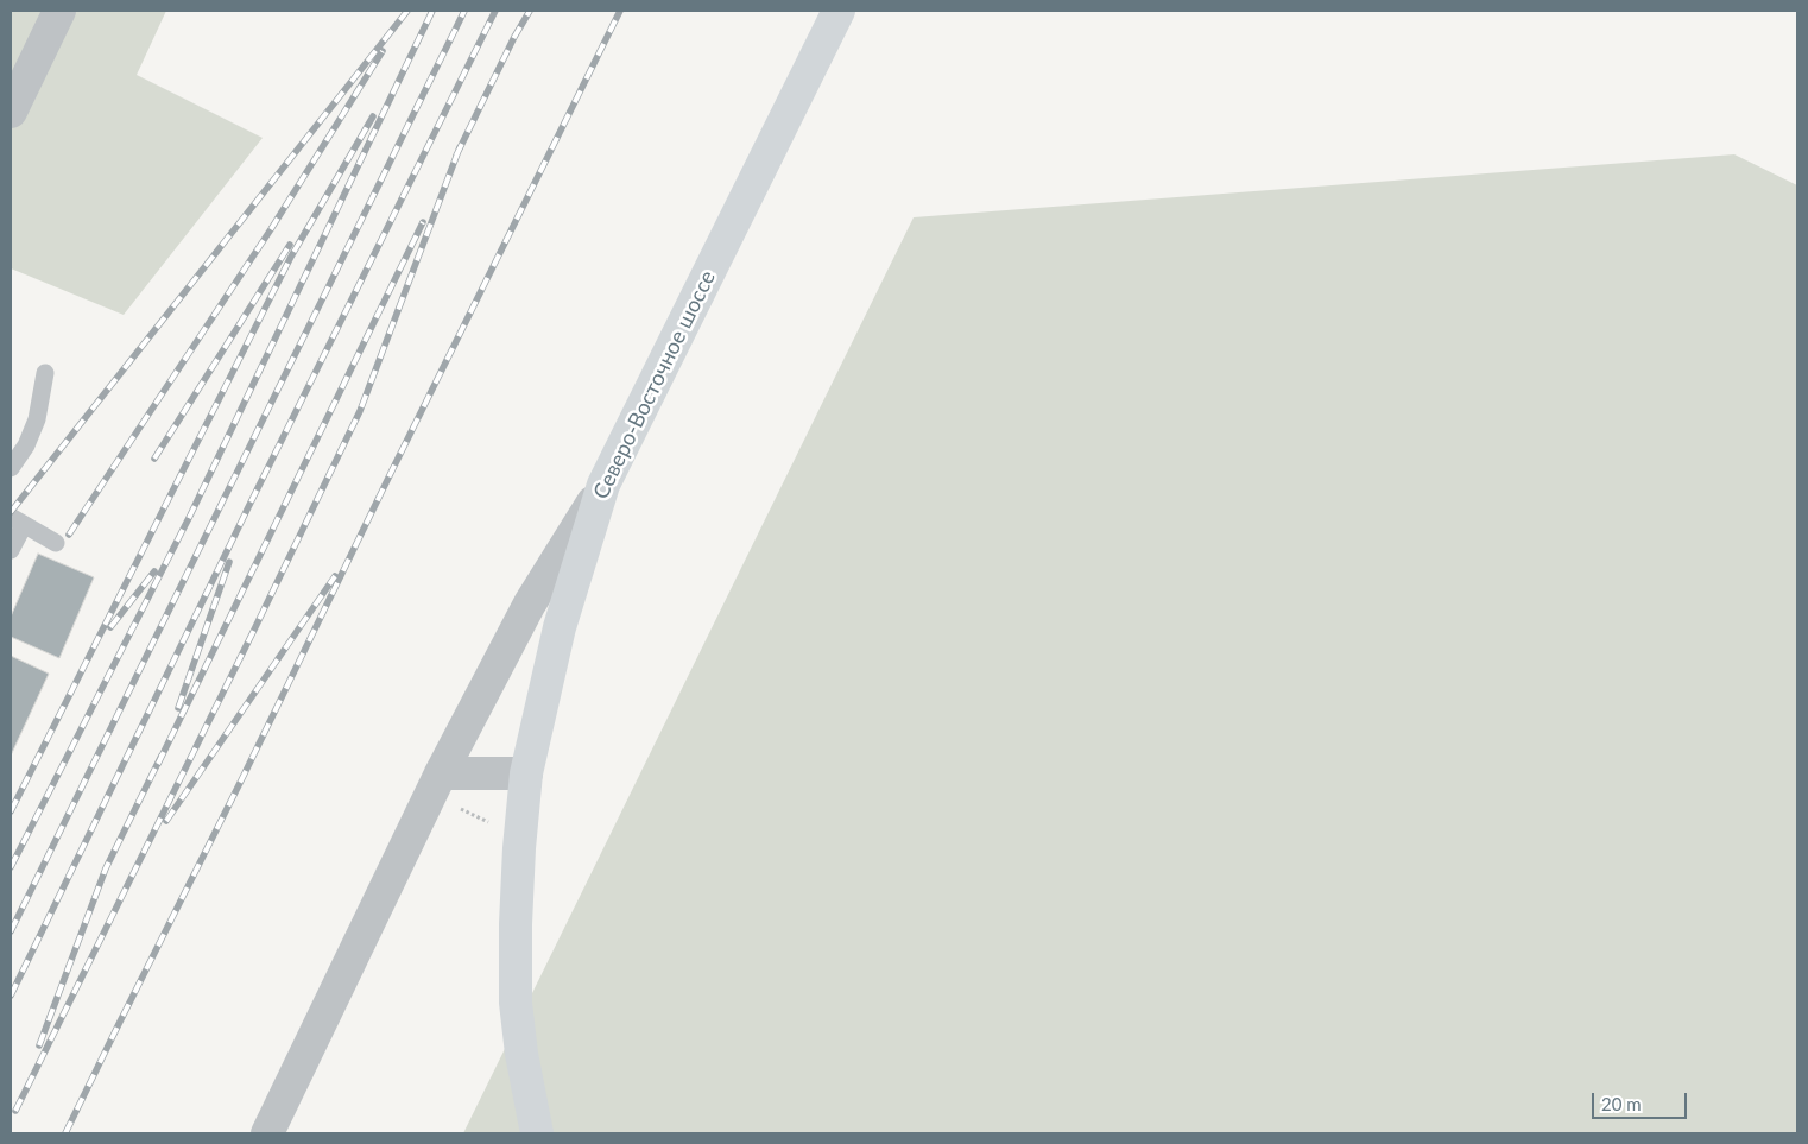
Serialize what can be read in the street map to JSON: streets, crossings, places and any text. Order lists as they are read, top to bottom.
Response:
{
  "streets": {
    "street": ["Северо-Восточное шоссе"]
  },
  "scale_bar": "20 m"
}
